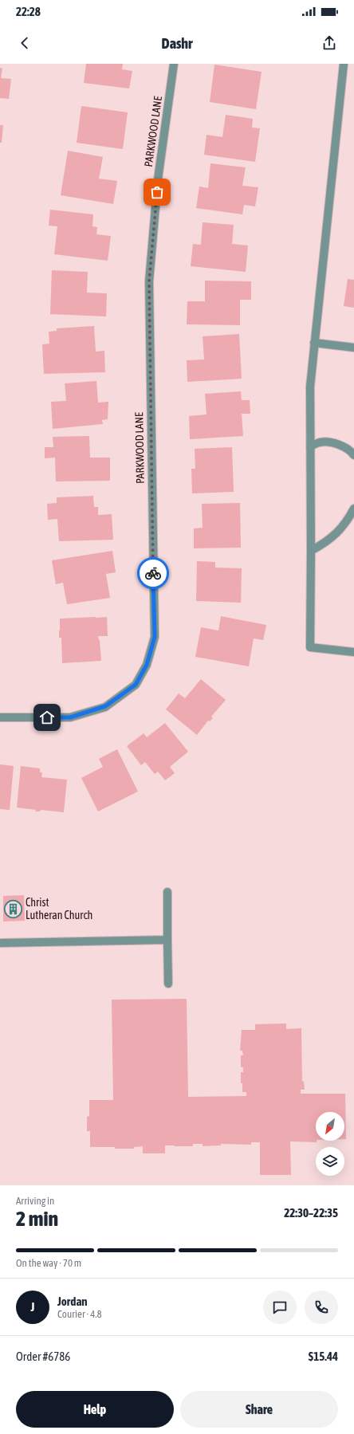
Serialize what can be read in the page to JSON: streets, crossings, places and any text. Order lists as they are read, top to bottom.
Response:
{
  "streets": {
    "street": ["PARKWOOD LANE"]
  },
  "places": {
    "building": ["Christ Lutheran Church"]
  },
  "north": "bottom left",
  "page": {
    "status": "22:28",
    "header": "Dashr",
    "heading": ["2 min", "Arriving in", "22:30–22:35"],
    "panel": [
      "Jordan",
      "Courier · 4.8",
      "Order #6786",
      "$15.44"
    ],
    "bar": "On the way · 70 m",
    "round": "J",
    "buttons": ["Help", "Share"]
  }
}
